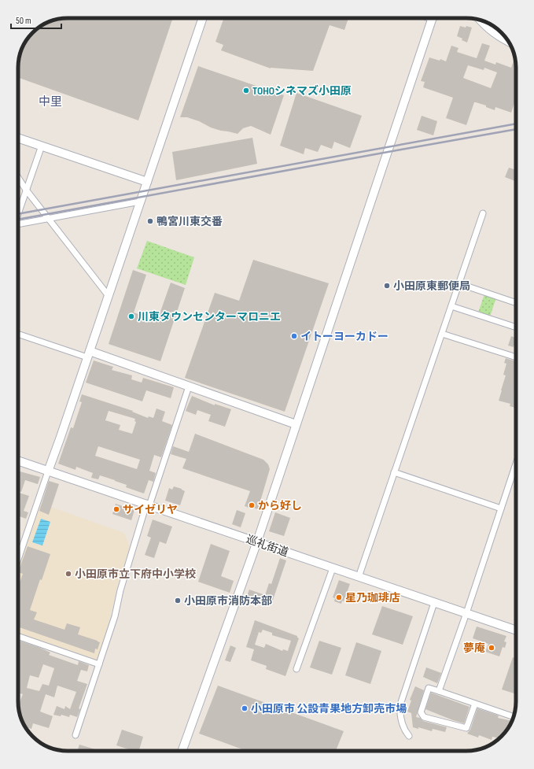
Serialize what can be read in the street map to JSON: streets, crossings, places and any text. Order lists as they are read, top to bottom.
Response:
{
  "streets": {
    "street": ["巡礼街道"]
  },
  "districts": ["中里"],
  "places": [
    "TOHOシネマズ小田原",
    "鴨宮川東交番",
    "小田原東郵便局",
    "川東タウンセンターマロニエ",
    "イトーヨーカドー",
    "から好し",
    "サイゼリヤ",
    "小田原市立下府中小学校",
    "星乃珈琲店",
    "小田原市消防本部",
    "夢庵",
    "小田原市 公設青果地方卸売市場"
  ],
  "scale_bar": "50 m"
}
